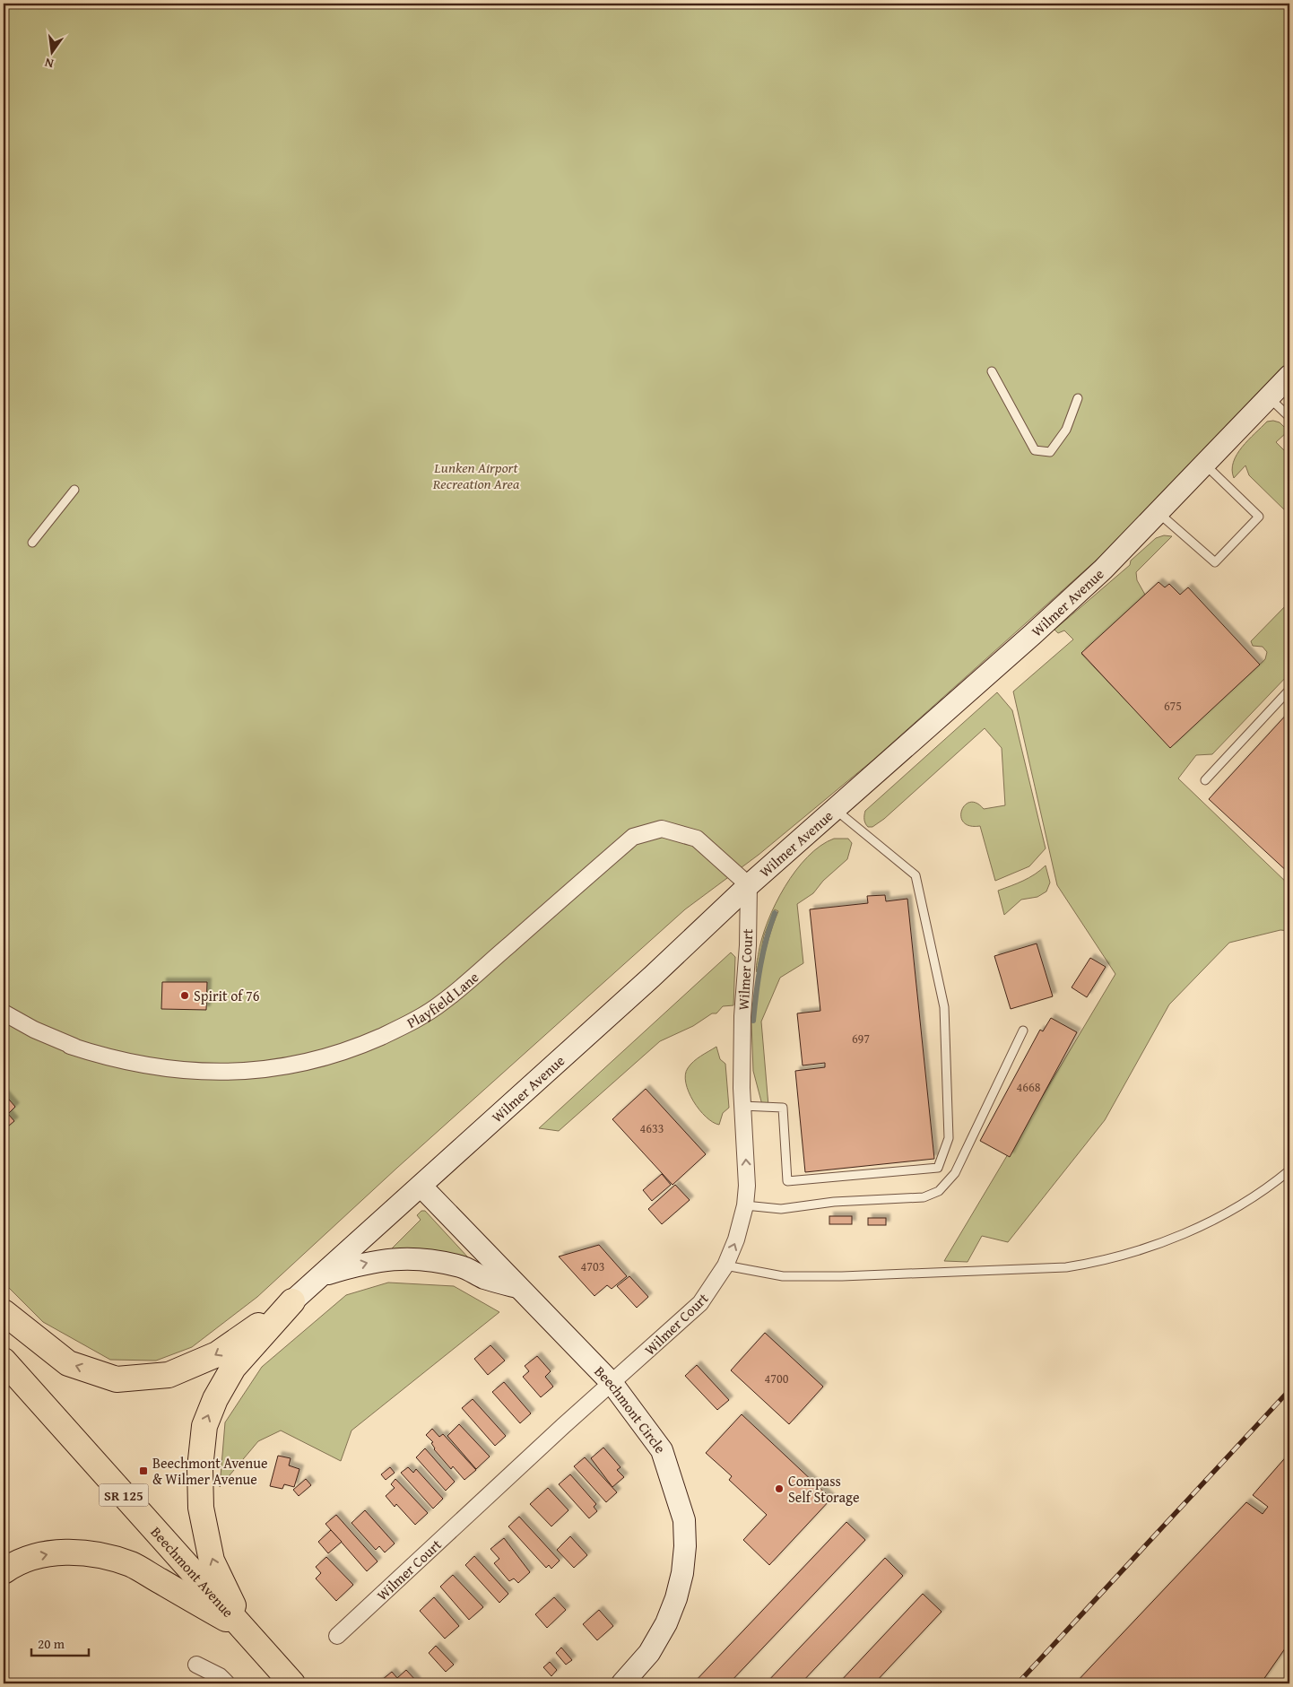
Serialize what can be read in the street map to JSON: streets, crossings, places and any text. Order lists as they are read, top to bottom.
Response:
{
  "streets": {
    "highway": ["SR 125", "Beechmont Avenue"],
    "street": [
      "Wilmer Avenue",
      "Wilmer Court",
      "Playfield Lane",
      "Beechmont Circle"
    ]
  },
  "crossings": [
    ["Wilmer Avenue", "Wilmer Court"],
    ["Wilmer Avenue", "Playfield Lane"],
    ["Wilmer Avenue", "Beechmont Circle"],
    ["Wilmer Court", "Playfield Lane"],
    ["Wilmer Court", "Beechmont Circle"]
  ],
  "parks": ["Lunken Airport Recreation Area"],
  "places": {
    "other": ["Spirit of 76", "Compass Self Storage"],
    "transit": ["Beechmont Avenue & Wilmer Avenue"]
  },
  "house_numbers": [
    "675",
    "697",
    "4668",
    "4633",
    "4703",
    "4700"
  ],
  "scale_bar": "20 m",
  "north": "bottom"
}
